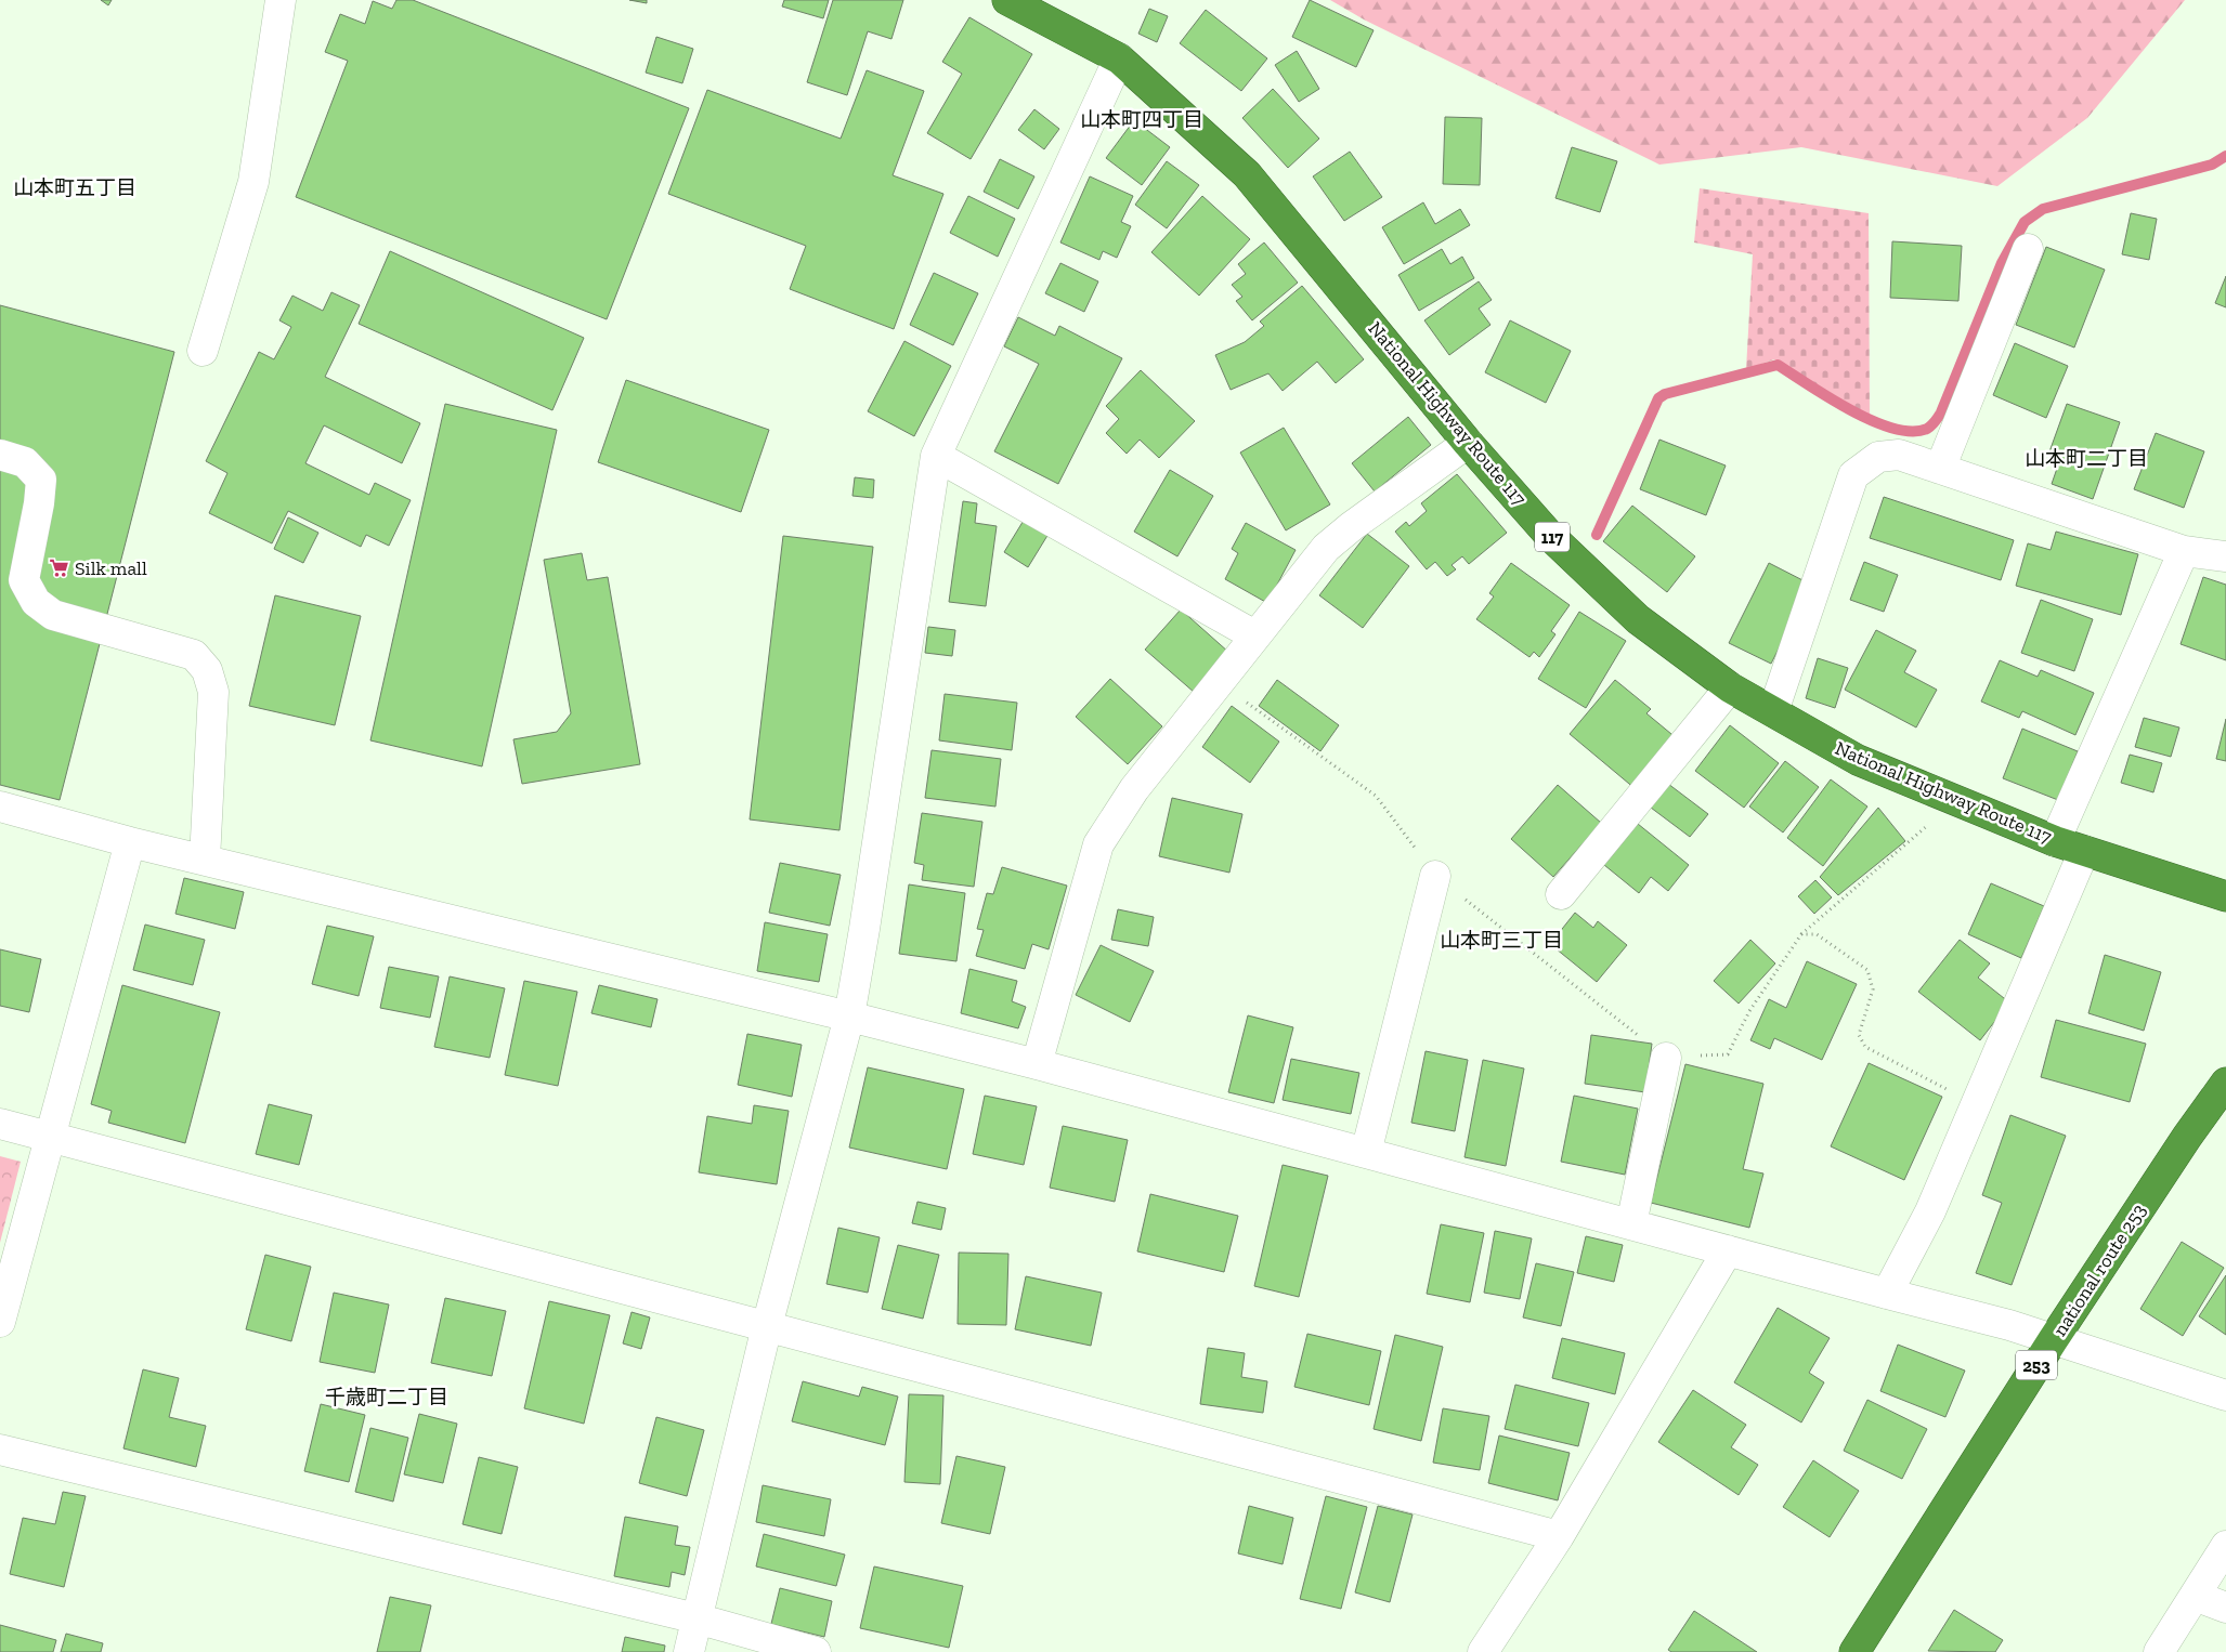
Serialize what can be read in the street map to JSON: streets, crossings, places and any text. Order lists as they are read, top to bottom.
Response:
{
  "streets": {
    "highway": [
      "National Highway Route 117",
      "117",
      "national route 253",
      "253"
    ]
  },
  "districts": [
    "山本町四丁目",
    "山本町五丁目",
    "山本町二丁目",
    "山本町三丁目",
    "千歳町二丁目"
  ],
  "places": {
    "supermarket": ["Silk mall"]
  }
}
